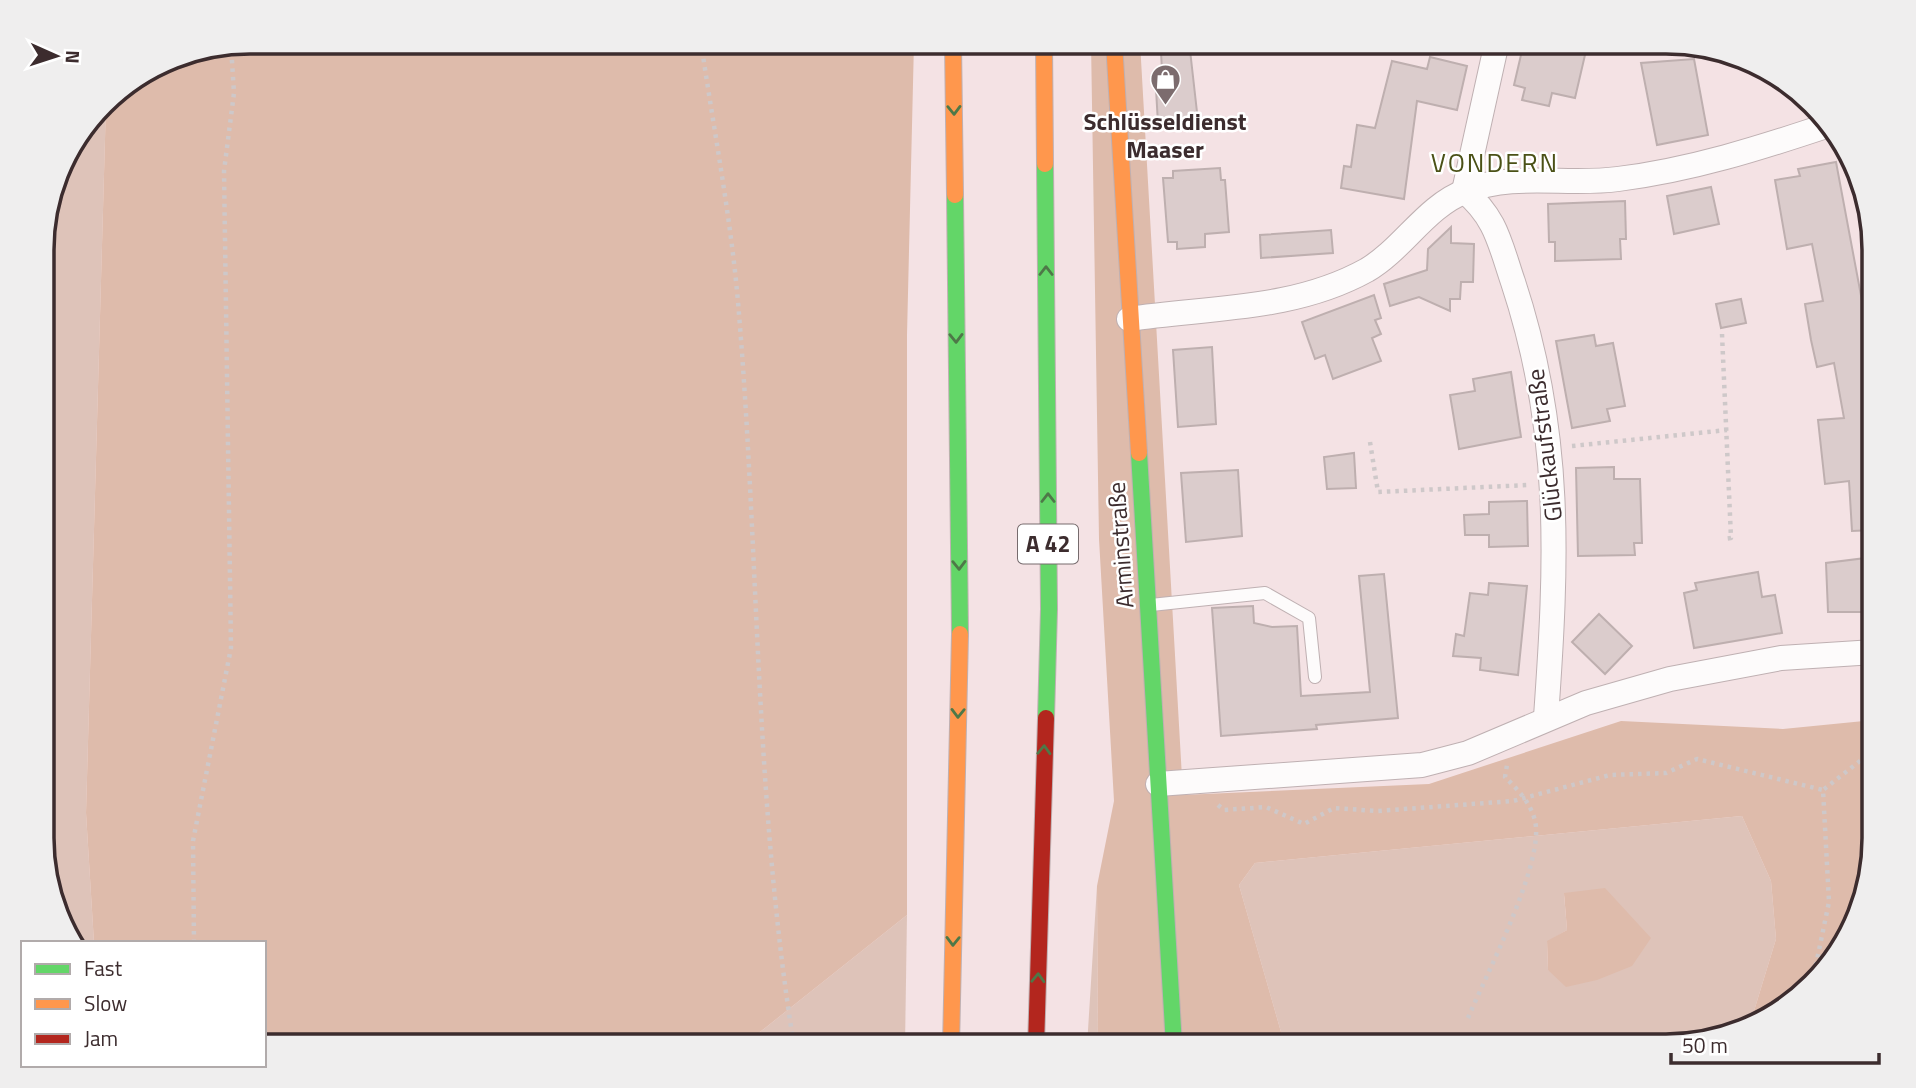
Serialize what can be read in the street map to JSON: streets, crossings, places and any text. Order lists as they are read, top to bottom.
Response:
{
  "streets": {
    "main road": ["A 42", "Arminstraße"],
    "street": ["Glückaufstraße"]
  },
  "districts": ["VONDERN"],
  "places": {
    "shop": ["Schlüsseldienst Maaser"]
  },
  "legend": ["Fast", "Slow", "Jam"],
  "scale_bar": "50 m",
  "north": "right"
}
